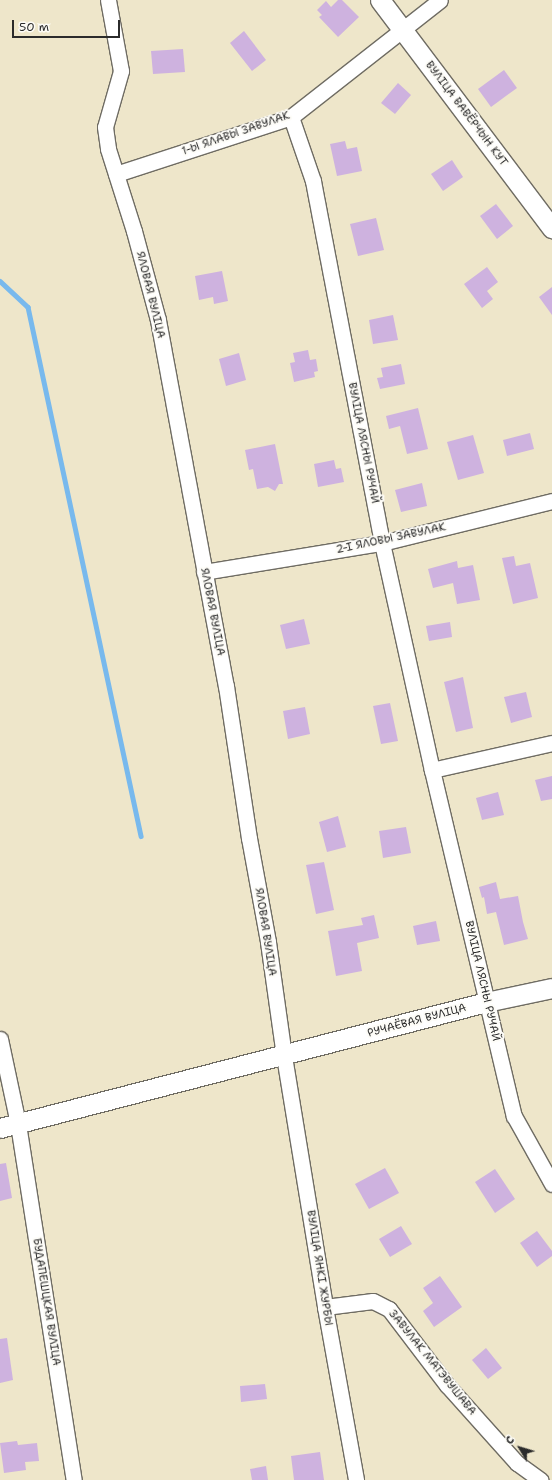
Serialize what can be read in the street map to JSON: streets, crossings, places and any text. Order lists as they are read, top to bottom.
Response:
{
  "streets": {
    "street": [
      "ВУЛІЦА ВАВЁРЧЫН КУТ",
      "1-Ы ЯЛАВЫ ЗАВУЛАК",
      "ЯЛОВАЯ ВУЛІЦА",
      "ВУЛІЦА ЛЯСНЫ РУЧАЙ",
      "2-І ЯЛОВЫ ЗАВУЛАК",
      "РУЧАЁВАЯ ВУЛІЦА",
      "ВУЛІЦА ЯНКІ ЖУРБЫ",
      "БУДАПЕШЦКАЯ ВУЛІЦА",
      "ЗАВУЛАК МАТЭВУШАВА"
    ]
  },
  "crossings": [
    ["ВУЛІЦА ВАВЁРЧЫН КУТ", "1-Ы ЯЛАВЫ ЗАВУЛАК"],
    ["1-Ы ЯЛАВЫ ЗАВУЛАК", "ЯЛОВАЯ ВУЛІЦА"],
    ["1-Ы ЯЛАВЫ ЗАВУЛАК", "ВУЛІЦА ЛЯСНЫ РУЧАЙ"],
    ["ЯЛОВАЯ ВУЛІЦА", "2-І ЯЛОВЫ ЗАВУЛАК"],
    ["ЯЛОВАЯ ВУЛІЦА", "РУЧАЁВАЯ ВУЛІЦА"],
    ["ЯЛОВАЯ ВУЛІЦА", "ВУЛІЦА ЯНКІ ЖУРБЫ"],
    ["ВУЛІЦА ЛЯСНЫ РУЧАЙ", "2-І ЯЛОВЫ ЗАВУЛАК"],
    ["ВУЛІЦА ЛЯСНЫ РУЧАЙ", "РУЧАЁВАЯ ВУЛІЦА"],
    ["РУЧАЁВАЯ ВУЛІЦА", "ВУЛІЦА ЯНКІ ЖУРБЫ"],
    ["РУЧАЁВАЯ ВУЛІЦА", "БУДАПЕШЦКАЯ ВУЛІЦА"],
    ["ВУЛІЦА ЯНКІ ЖУРБЫ", "ЗАВУЛАК МАТЭВУШАВА"]
  ],
  "scale_bar": "50 m",
  "north": "top left"
}
